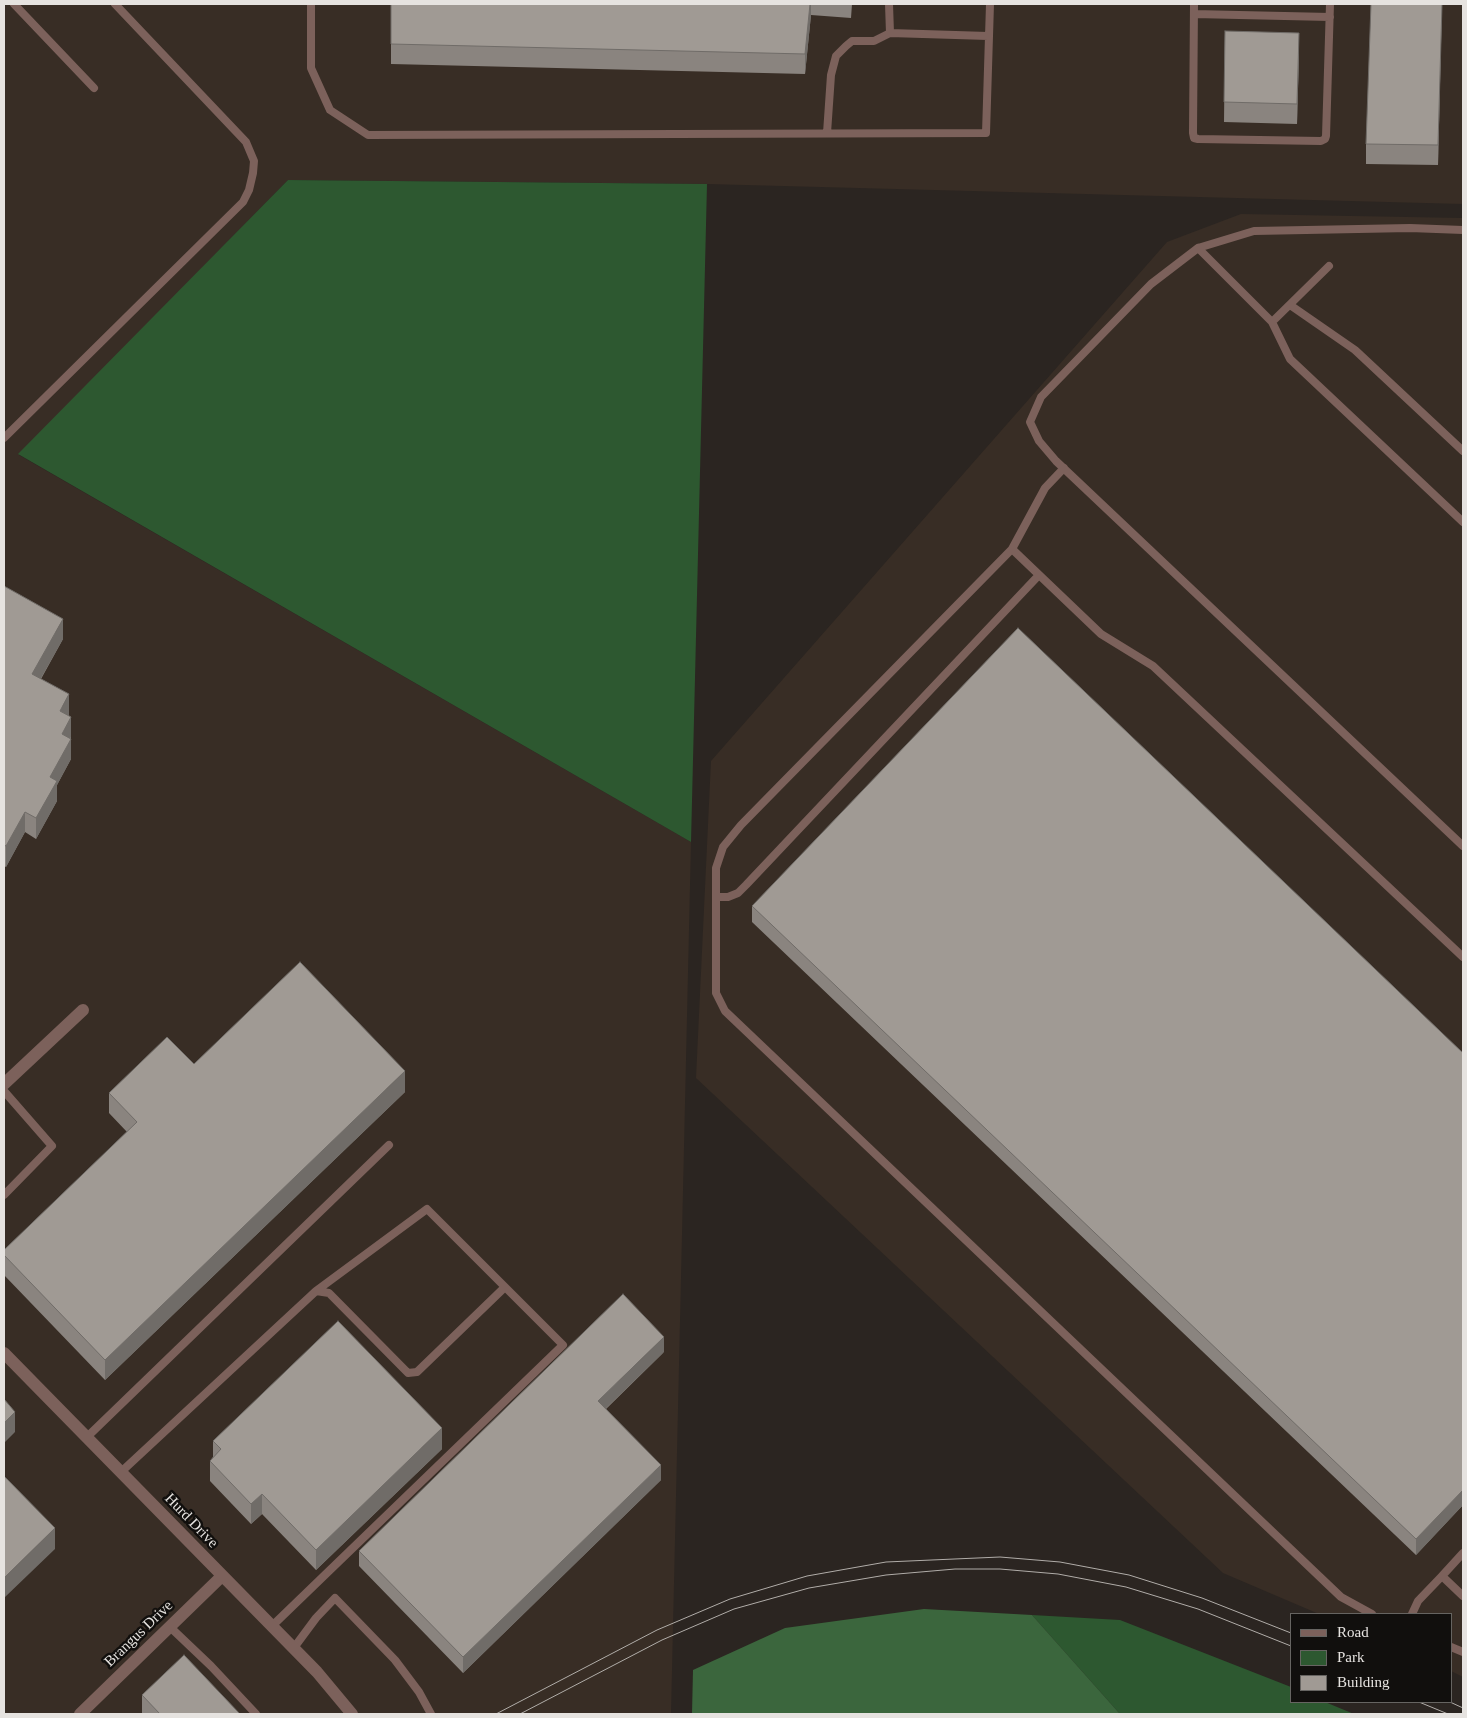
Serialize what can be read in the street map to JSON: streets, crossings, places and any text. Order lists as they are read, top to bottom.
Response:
{
  "streets": {
    "street": ["Hurd Drive", "Brangus Drive"]
  },
  "crossings": [
    ["Hurd Drive", "Brangus Drive"]
  ],
  "legend": ["Road", "Park", "Building"]
}
